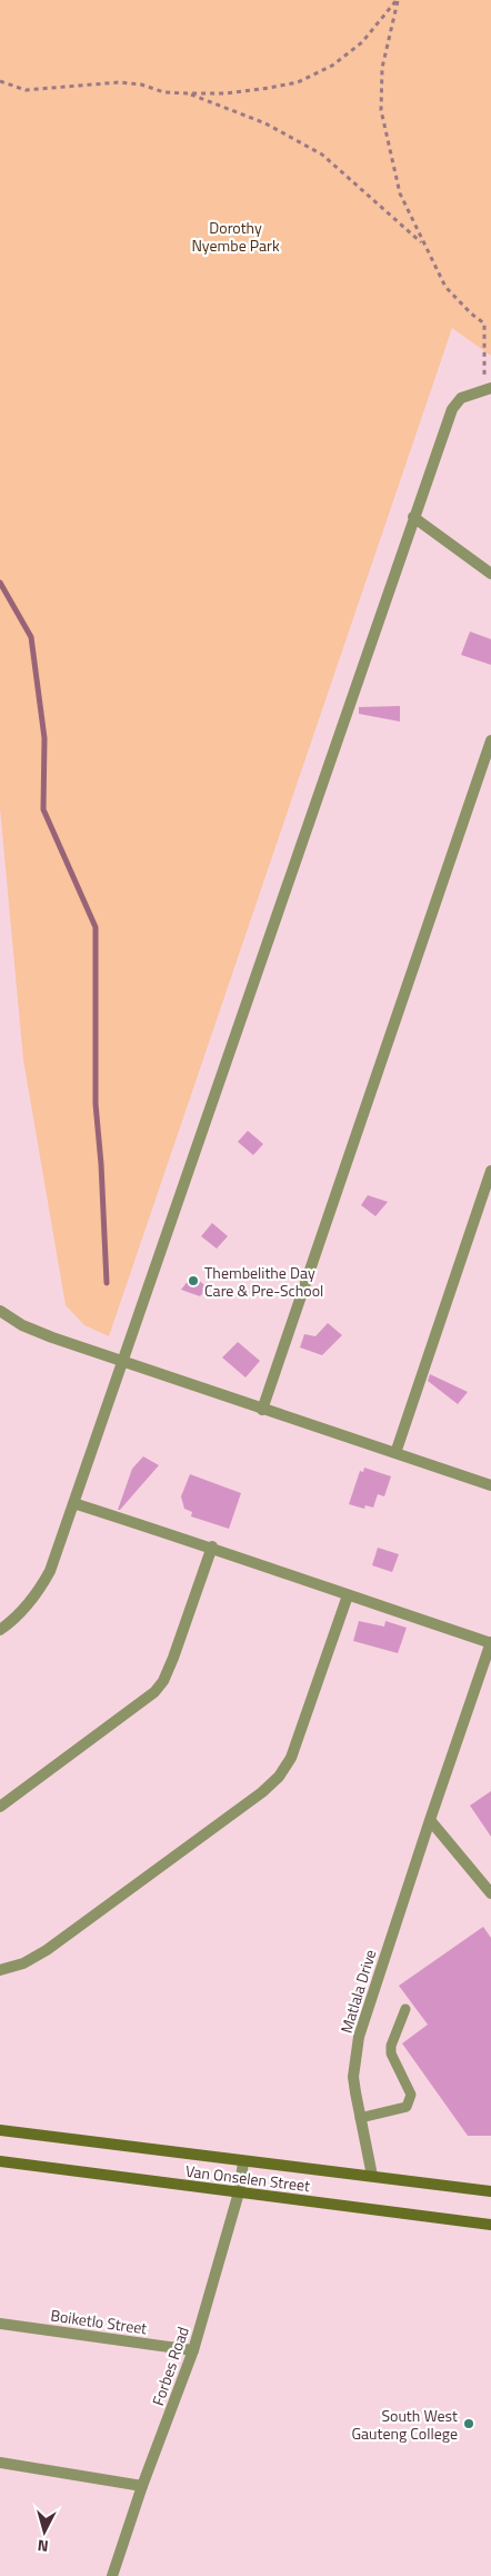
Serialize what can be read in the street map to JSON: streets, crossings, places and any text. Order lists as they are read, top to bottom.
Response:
{
  "streets": {
    "main road": ["Van Onselen Street"],
    "street": ["Matlala Drive", "Boiketlo Street", "Forbes Road"]
  },
  "crossings": [
    ["Matlala Drive", "Van Onselen Street"],
    ["Van Onselen Street", "Forbes Road"],
    ["Boiketlo Street", "Forbes Road"]
  ],
  "parks": ["Dorothy Nyembe Park"],
  "places": ["Thembelithe Day Care & Pre-School", "South West Gauteng College"],
  "north": "bottom"
}
